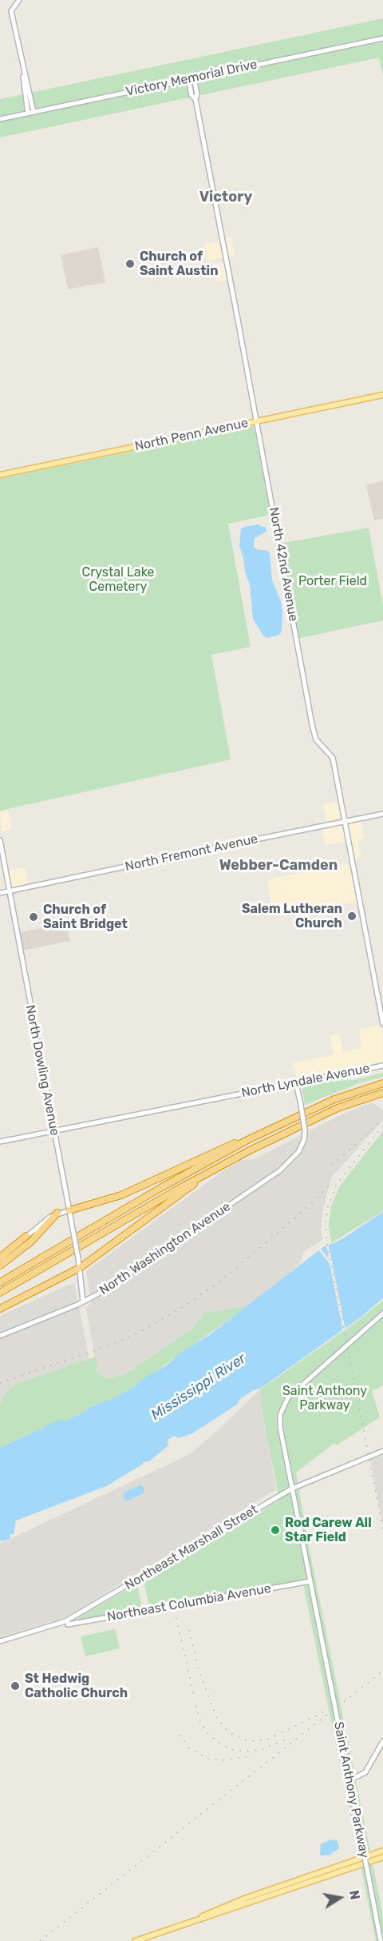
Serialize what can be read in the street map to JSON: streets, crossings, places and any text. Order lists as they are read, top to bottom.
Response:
{
  "streets": {
    "main road": ["North Penn Avenue"],
    "street": [
      "Victory Memorial Drive",
      "North 42nd Avenue",
      "North Fremont Avenue",
      "North Dowling Avenue",
      "North Lyndale Avenue",
      "North Washington Avenue",
      "Northeast Marshall Street",
      "Northeast Columbia Avenue",
      "Saint Anthony Parkway"
    ]
  },
  "crossings": [
    ["Victory Memorial Drive", "North 42nd Avenue"],
    ["North Penn Avenue", "North 42nd Avenue"],
    ["North 42nd Avenue", "North Fremont Avenue"],
    ["North Fremont Avenue", "North Dowling Avenue"],
    ["North Dowling Avenue", "North Lyndale Avenue"],
    ["North Dowling Avenue", "North Washington Avenue"],
    ["North Lyndale Avenue", "North Washington Avenue"],
    ["Northeast Marshall Street", "Saint Anthony Parkway"],
    ["Northeast Columbia Avenue", "Saint Anthony Parkway"]
  ],
  "districts": ["Victory", "Webber-Camden"],
  "water": ["Mississippi River"],
  "parks": ["Crystal Lake Cemetery", "Porter Field", "Saint Anthony Parkway"],
  "places": [
    "Church of Saint Austin",
    "Salem Lutheran Church",
    "Church of Saint Bridget",
    "Rod Carew All Star Field",
    "St Hedwig Catholic Church"
  ],
  "north": "right"
}
